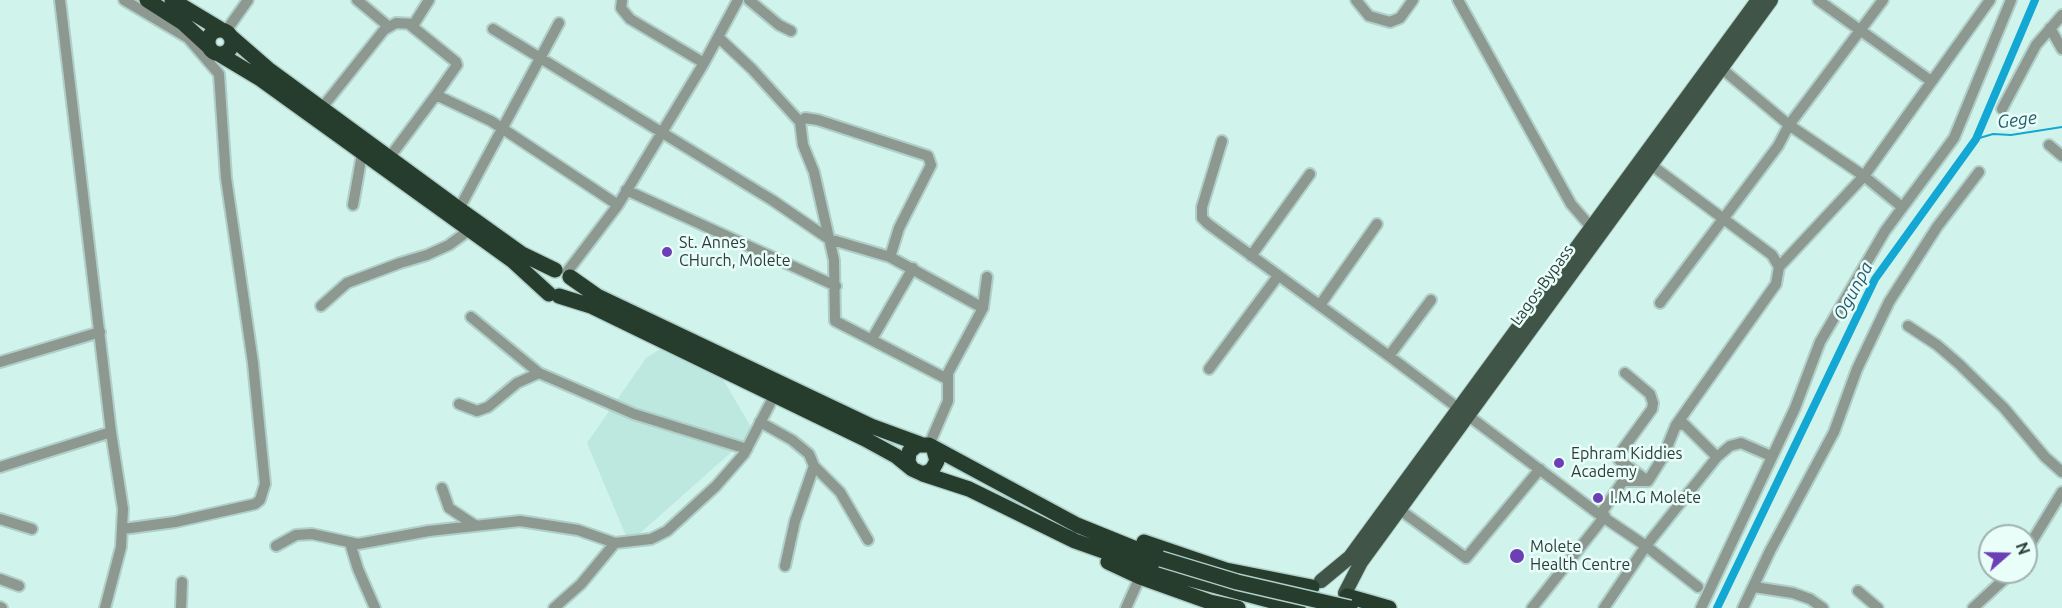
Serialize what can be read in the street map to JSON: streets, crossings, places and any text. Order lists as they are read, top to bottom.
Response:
{
  "streets": {
    "main road": ["Lagos Bypass"]
  },
  "water": ["Gege", "Ogunpa"],
  "places": [
    "St. Annes CHurch, Molete",
    "Ephram Kiddies Academy",
    "I.M.G Molete",
    "Molete Health Centre"
  ],
  "north": "right"
}
